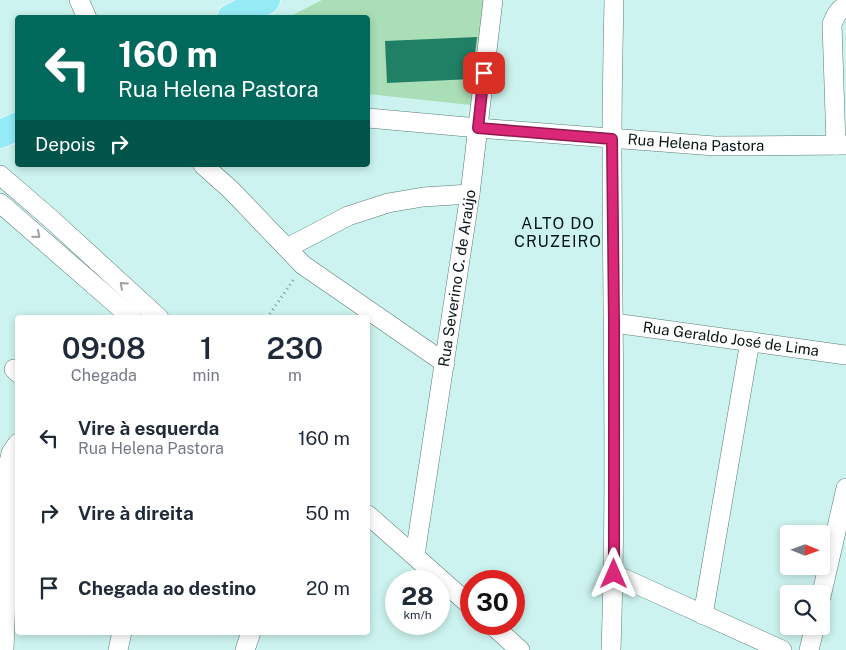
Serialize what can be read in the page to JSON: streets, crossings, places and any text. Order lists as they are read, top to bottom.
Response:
{
  "streets": {
    "street": ["Rua Helena Pastora", "Rua Severino C. de Araújo", "Rua Geraldo José de Lima"]
  },
  "crossings": [
    ["Rua Helena Pastora", "Rua Severino C. de Araújo"]
  ],
  "districts": ["ALTO DO CRUZEIRO"],
  "north": "right",
  "page": {
    "turn": ["160 m", "Rua Helena Pastora"],
    "then": "Depois",
    "eta": [
      "09:08",
      "Chegada",
      "1",
      "min",
      "230",
      "m"
    ],
    "list": [
      {
        "name": "Vire à esquerda",
        "note": "Rua Helena Pastora",
        "value": "160 m"
      },
      {
        "name": "Vire à direita",
        "value": "50 m"
      },
      {
        "name": "Chegada ao destino",
        "value": "20 m"
      }
    ],
    "speed": "28 km/h",
    "limit": "30"
  }
}
